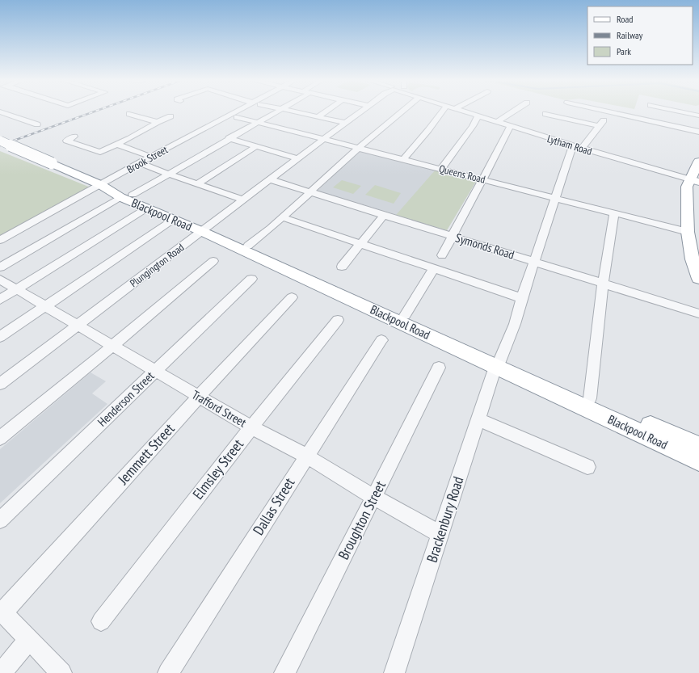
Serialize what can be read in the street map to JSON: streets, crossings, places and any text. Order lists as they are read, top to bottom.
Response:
{
  "streets": {
    "highway": ["Blackpool Road"],
    "street": [
      "Lytham Road",
      "Brook Street",
      "Queens Road",
      "Symonds Road",
      "Plungington Road",
      "Henderson Street",
      "Trafford Street",
      "Jemmett Street",
      "Elmsley Street",
      "Dallas Street",
      "Brackenbury Road",
      "Broughton Street"
    ]
  },
  "crossings": [
    ["Lytham Road", "Brackenbury Road"],
    ["Brook Street", "Blackpool Road"],
    ["Queens Road", "Plungington Road"],
    ["Queens Road", "Brackenbury Road"],
    ["Blackpool Road", "Plungington Road"],
    ["Blackpool Road", "Brackenbury Road"],
    ["Symonds Road", "Plungington Road"],
    ["Symonds Road", "Brackenbury Road"],
    ["Plungington Road", "Trafford Street"],
    ["Henderson Street", "Trafford Street"],
    ["Trafford Street", "Jemmett Street"],
    ["Trafford Street", "Elmsley Street"],
    ["Trafford Street", "Dallas Street"],
    ["Trafford Street", "Brackenbury Road"],
    ["Trafford Street", "Broughton Street"]
  ],
  "legend": ["Road", "Railway", "Park"]
}
